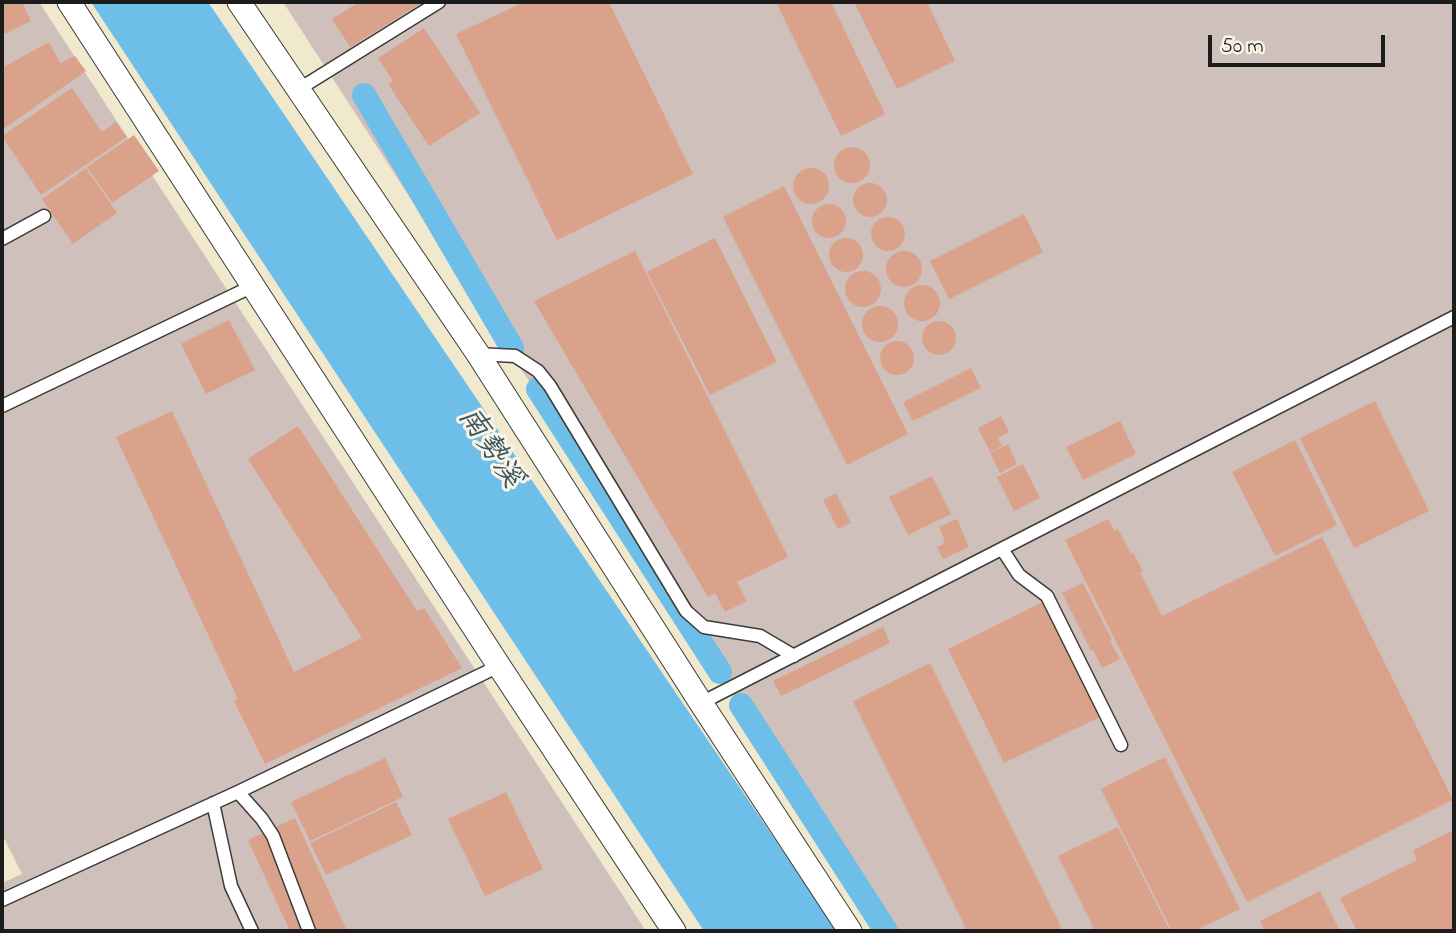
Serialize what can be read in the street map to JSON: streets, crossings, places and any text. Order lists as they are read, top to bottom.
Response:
{
  "water": ["南勢溪"],
  "scale_bar": "50 m"
}
